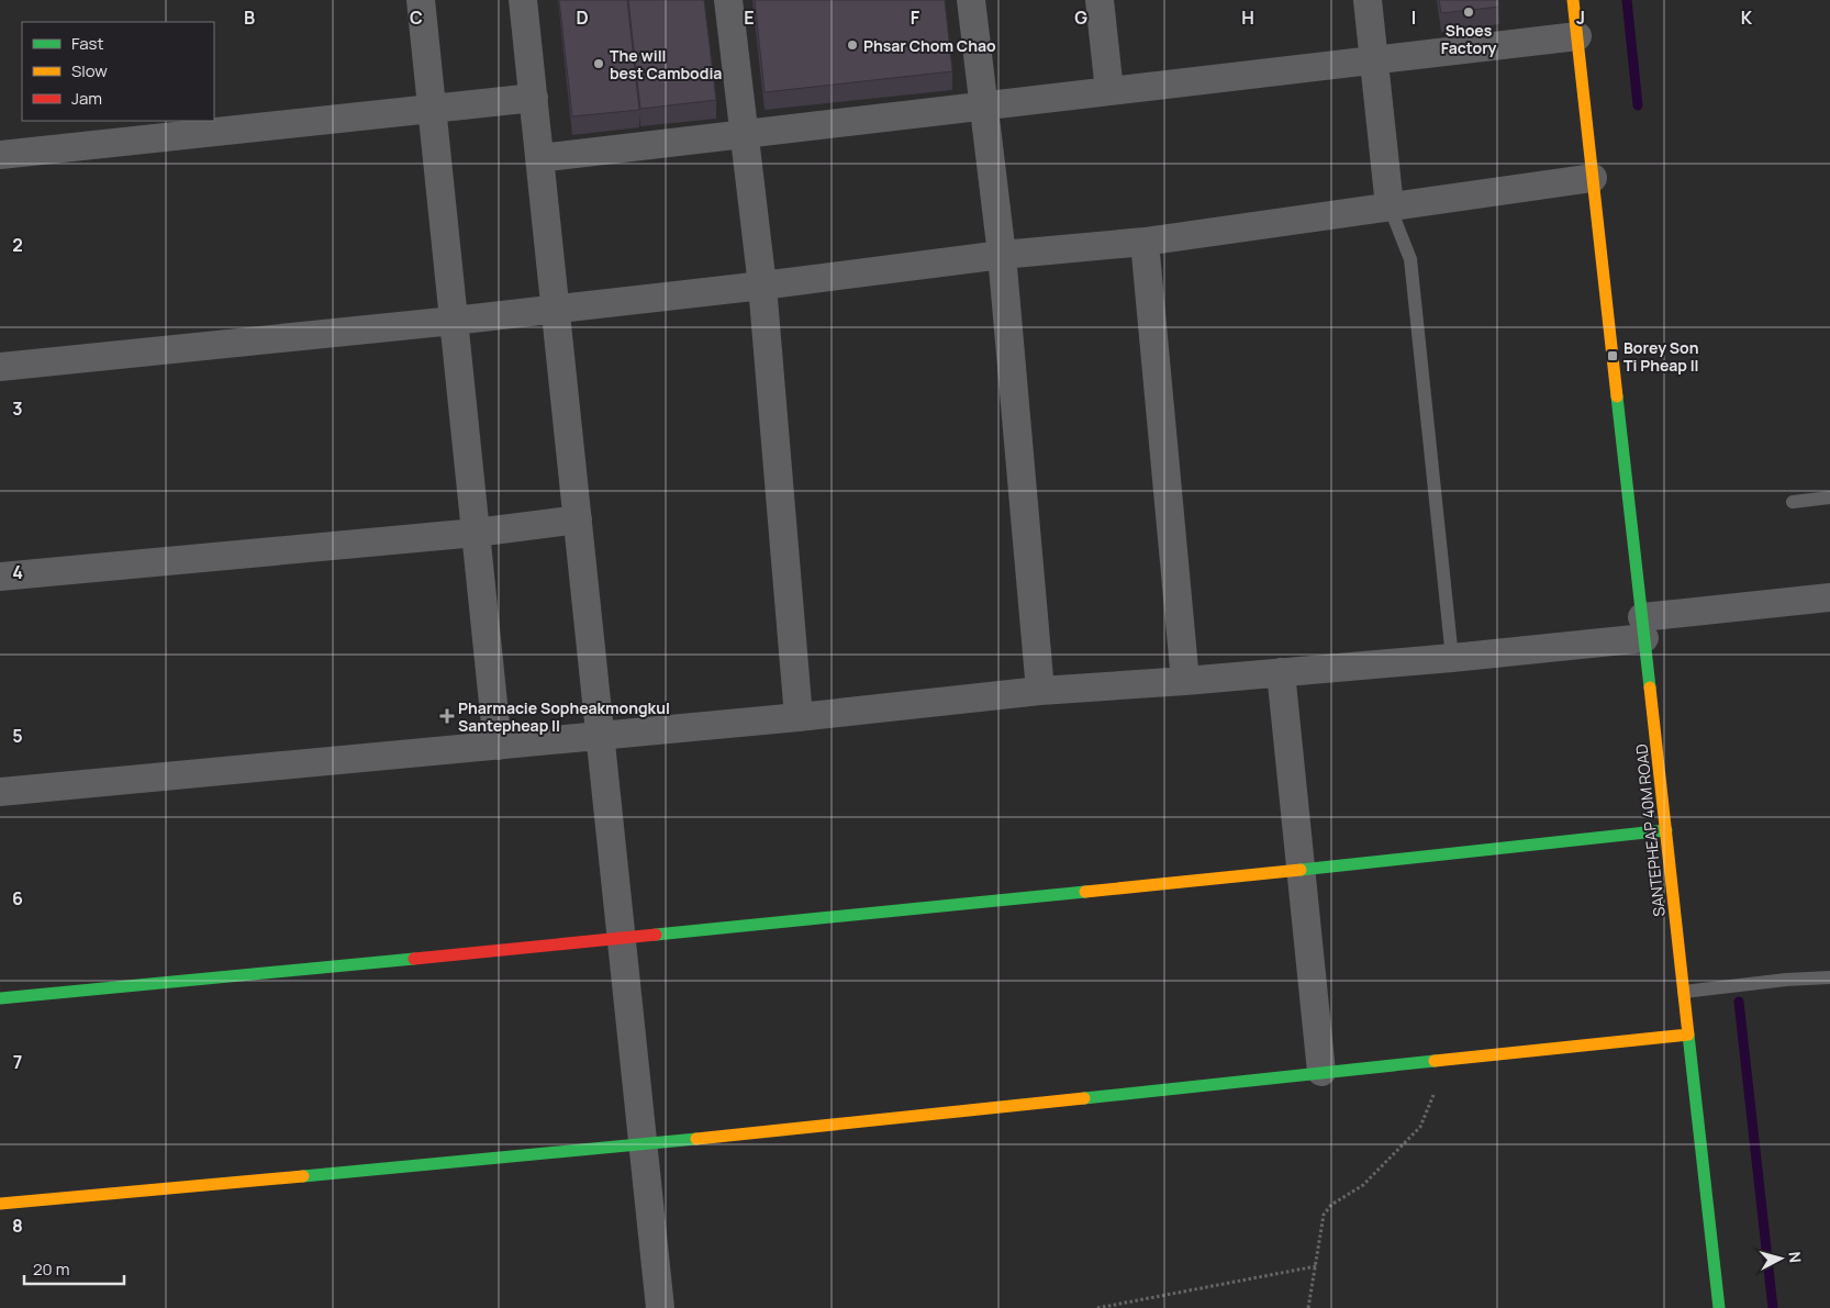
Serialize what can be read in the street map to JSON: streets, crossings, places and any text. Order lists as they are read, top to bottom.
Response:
{
  "streets": {
    "street": ["SANTEPHEAP 40M ROAD"]
  },
  "places": {
    "other": ["Shoes Factory", "Phsar Chom Chao", "The will best Cambodia"],
    "transit": ["Borey Son Ti Pheap II"],
    "health": ["Pharmacie Sopheakmongkul Santepheap II"]
  },
  "legend": ["Fast", "Slow", "Jam"],
  "scale_bar": "20 m",
  "north": "right",
  "grid": {
    "columns": [
      "B",
      "C",
      "D",
      "E",
      "F",
      "G",
      "H",
      "I",
      "J",
      "K"
    ],
    "rows": [
      "2",
      "3",
      "4",
      "5",
      "6",
      "7",
      "8"
    ]
  }
}
